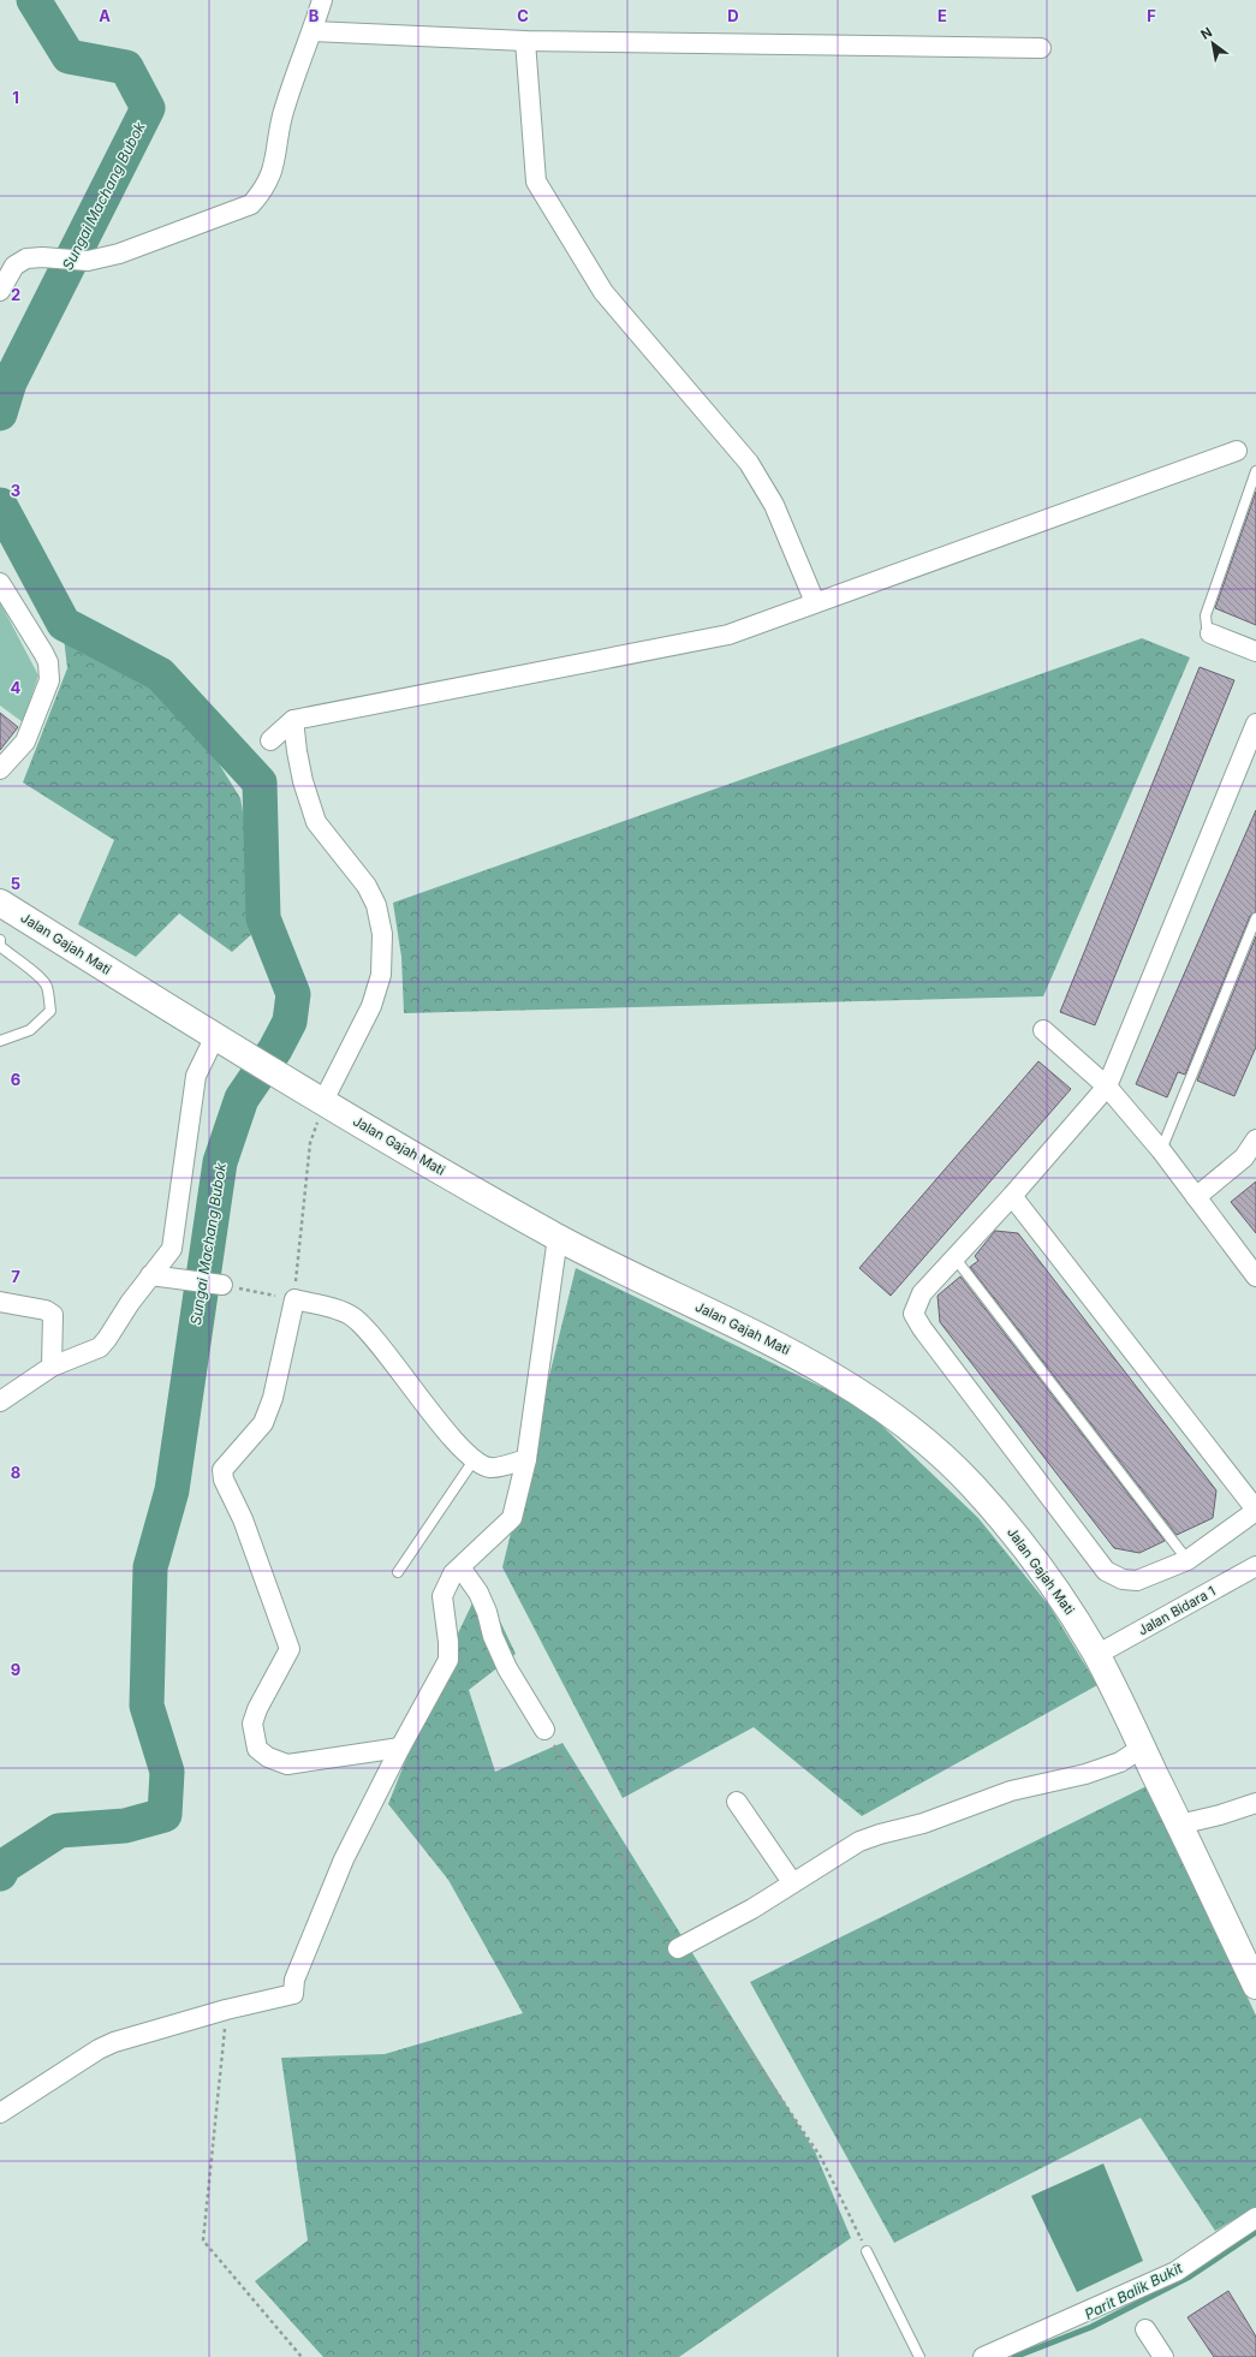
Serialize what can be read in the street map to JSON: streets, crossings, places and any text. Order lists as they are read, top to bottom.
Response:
{
  "streets": {
    "main road": ["Jalan Gajah Mati"],
    "street": ["Jalan Bidara 1"]
  },
  "crossings": [
    ["Jalan Gajah Mati", "Jalan Bidara 1"]
  ],
  "water": ["Sungai Machang Bubok", "Parit Balik Bukit"],
  "north": "top left",
  "grid": {
    "columns": [
      "A",
      "B",
      "C",
      "D",
      "E",
      "F"
    ],
    "rows": [
      "1",
      "2",
      "3",
      "4",
      "5",
      "6",
      "7",
      "8",
      "9"
    ]
  }
}
